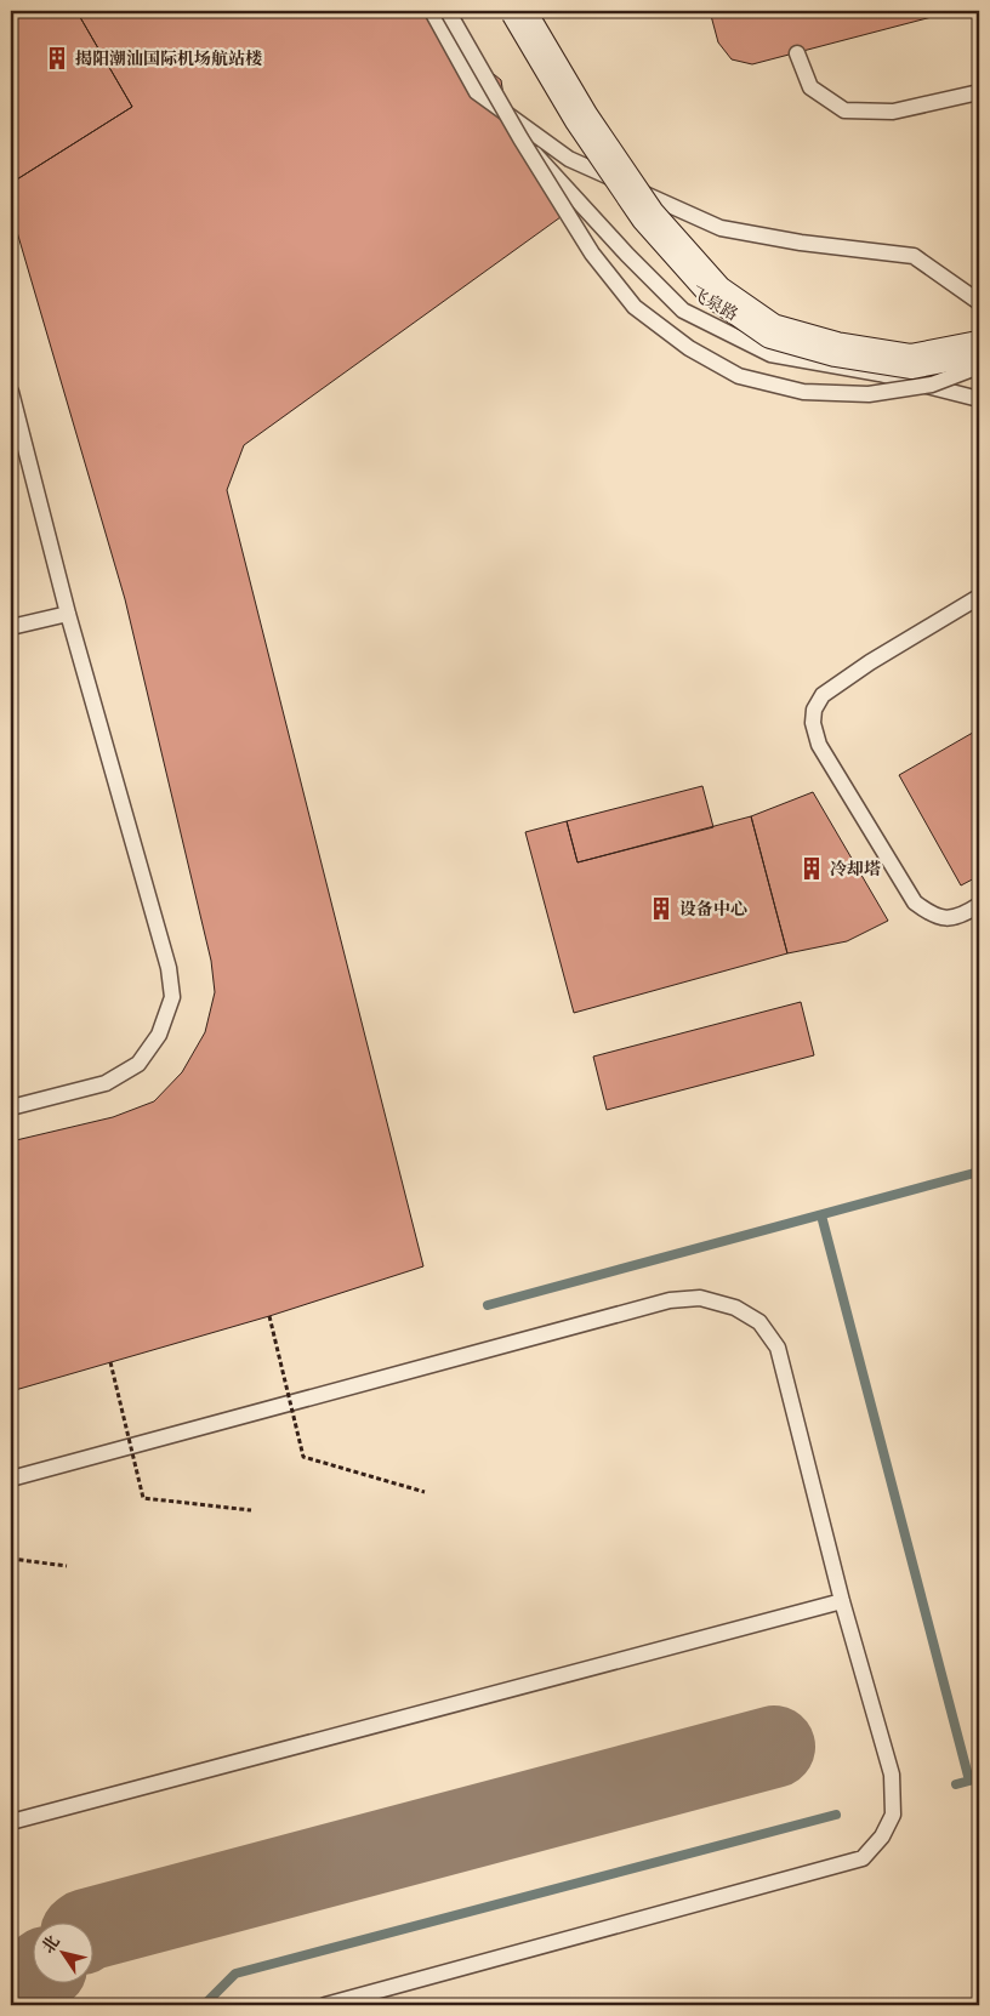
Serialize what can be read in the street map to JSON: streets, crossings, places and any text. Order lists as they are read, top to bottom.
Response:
{
  "streets": {
    "lane": ["飞泉路"]
  },
  "places": {
    "building": ["揭阳潮汕国际机场航站楼", "冷却塔", "设备中心"]
  },
  "north": "top left"
}
